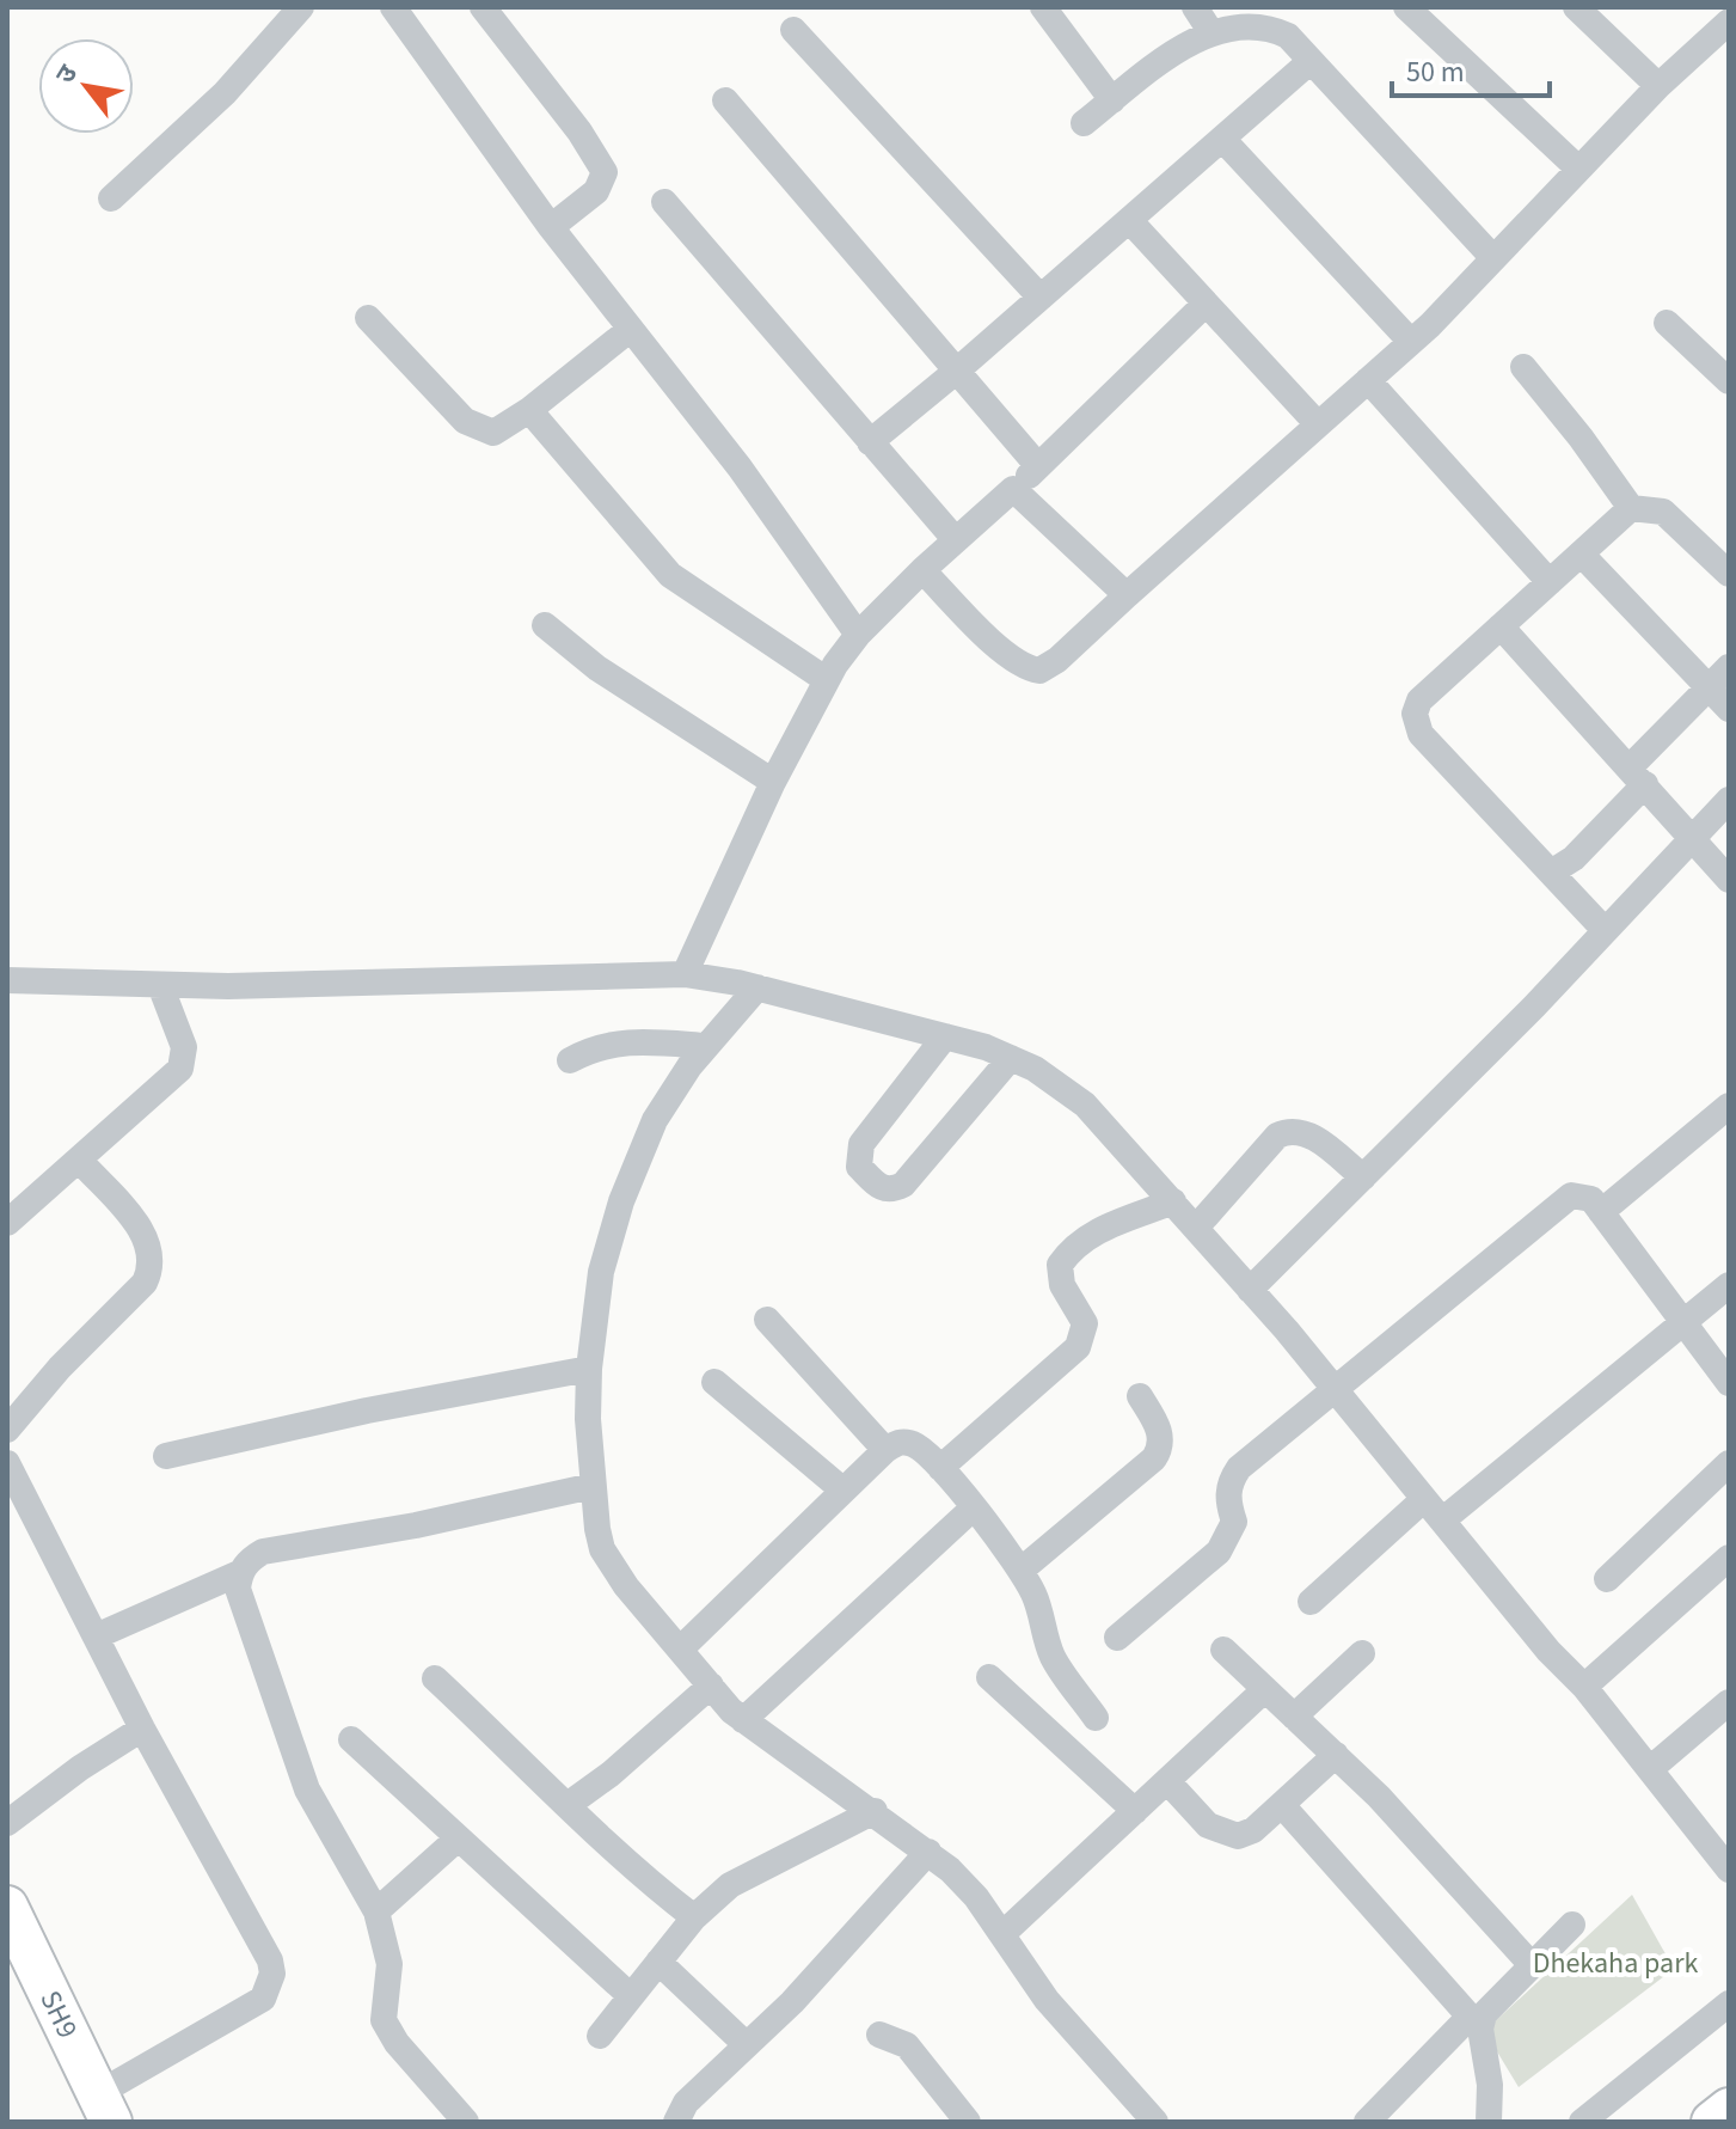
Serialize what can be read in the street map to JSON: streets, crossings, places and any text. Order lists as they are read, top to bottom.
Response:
{
  "streets": {
    "main road": ["SH9"]
  },
  "parks": ["Dhekaha park"],
  "scale_bar": "50 m",
  "north": "top left"
}
